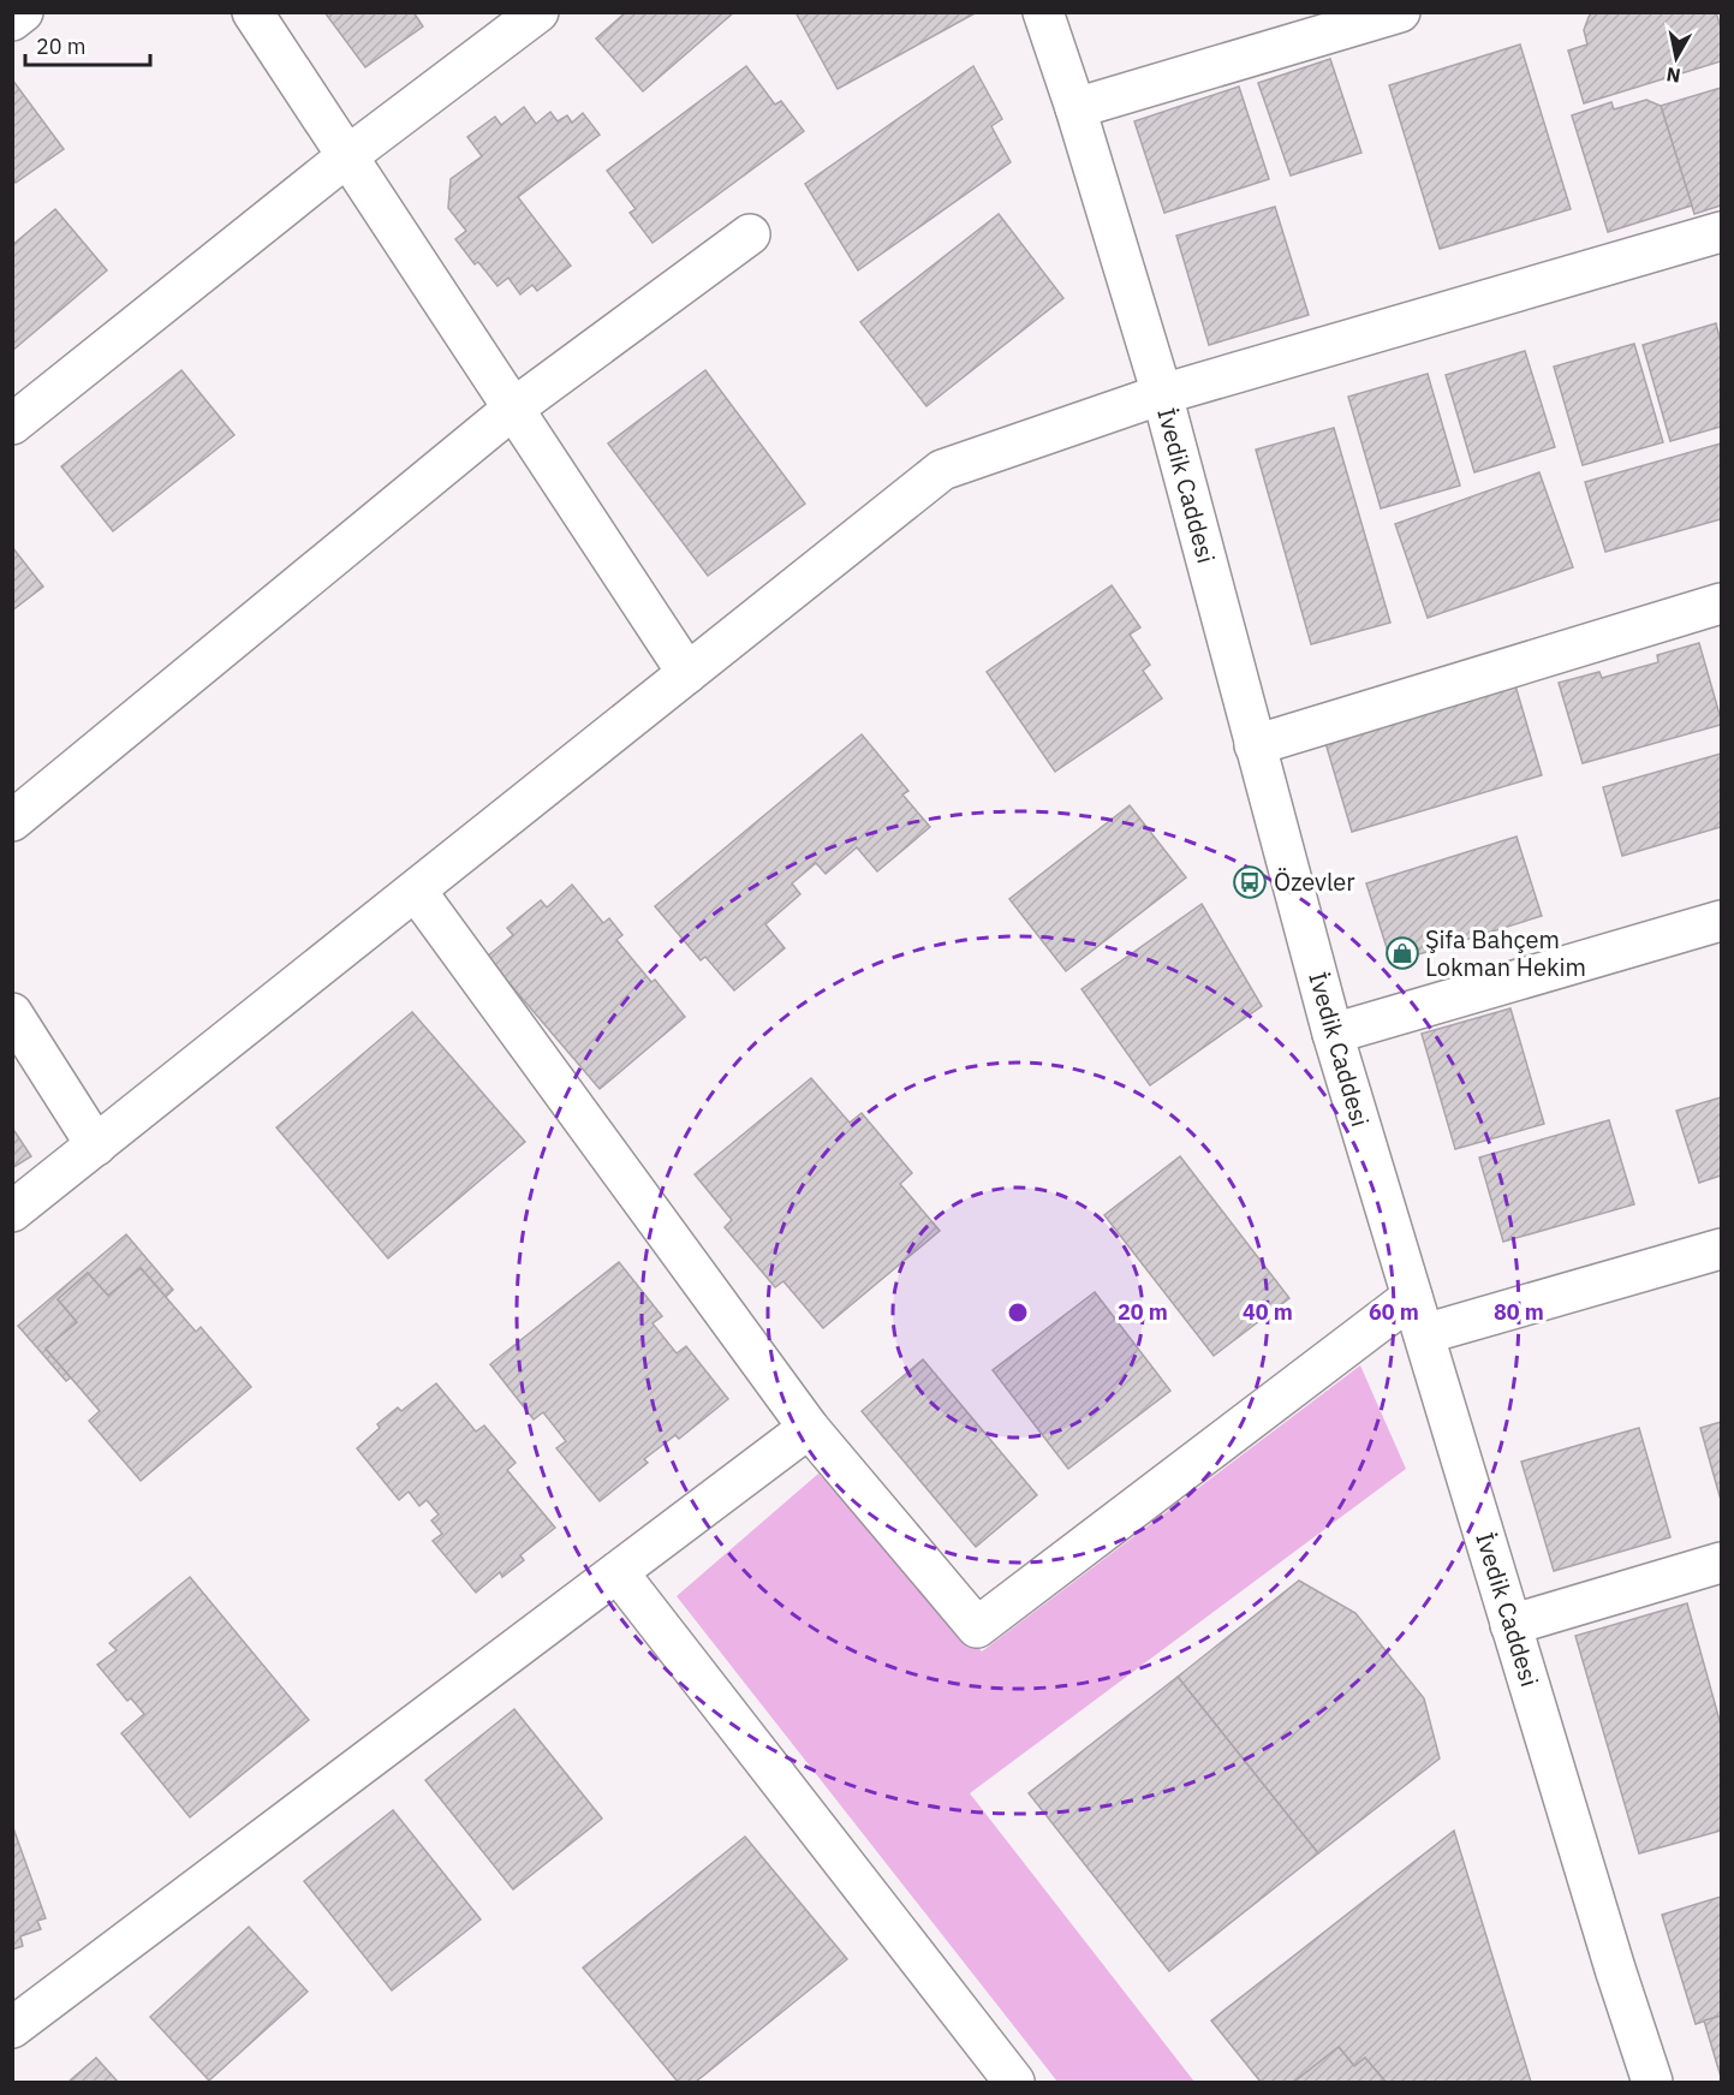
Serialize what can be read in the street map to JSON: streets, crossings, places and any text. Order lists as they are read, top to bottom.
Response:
{
  "streets": {
    "street": ["İvedik Caddesi"]
  },
  "places": {
    "bus stop": ["Özevler"],
    "shop": ["Şifa Bahçem Lokman Hekim"]
  },
  "scale_bar": "20 m",
  "north": "bottom",
  "rings": [
    "20 m",
    "40 m",
    "60 m",
    "80 m"
  ]
}
